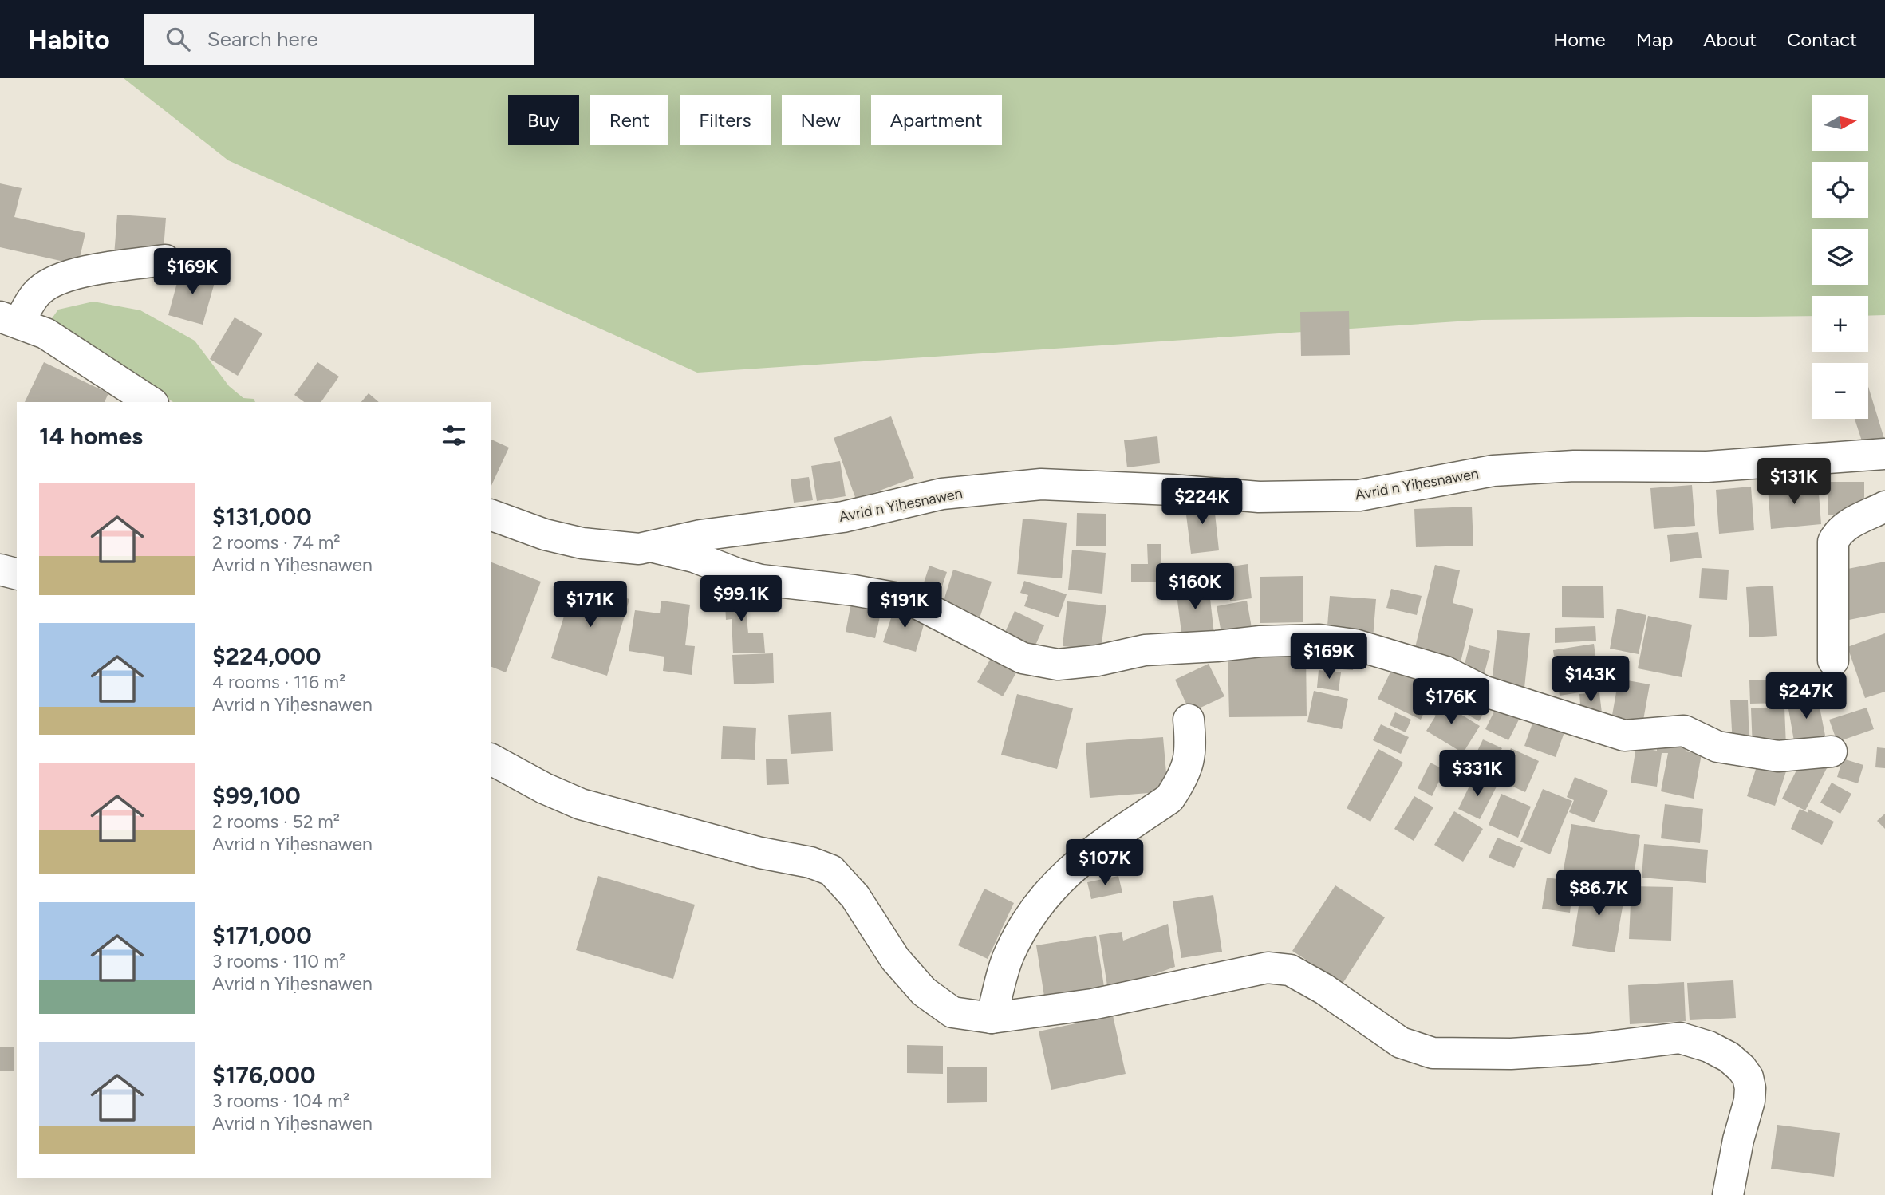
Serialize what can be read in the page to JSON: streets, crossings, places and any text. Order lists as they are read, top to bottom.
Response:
{
  "streets": {
    "street": ["Avrid n Yiḥesnawen"]
  },
  "north": "right",
  "page": {
    "header": "Habito",
    "search": "Search here",
    "nav": [
      "Home",
      "Map",
      "About",
      "Contact"
    ],
    "map_buttons": ["+", "−"],
    "chip": [
      "Buy",
      "Rent",
      "Filters",
      "New",
      "Apartment"
    ],
    "price": [
      "$169K",
      "$131K",
      "$224K",
      "$160K",
      "$99.1K",
      "$171K",
      "$191K",
      "$169K",
      "$143K",
      "$247K",
      "$176K",
      "$331K",
      "$107K",
      "$86.7K"
    ],
    "heading": "14 homes",
    "list": [
      {
        "name": "$131,000",
        "note": "2 rooms · 74 m² · Avrid n Yiḥesnawen"
      },
      {
        "name": "$224,000",
        "note": "4 rooms · 116 m² · Avrid n Yiḥesnawen"
      },
      {
        "name": "$99,100",
        "note": "2 rooms · 52 m² · Avrid n Yiḥesnawen"
      },
      {
        "name": "$171,000",
        "note": "3 rooms · 110 m² · Avrid n Yiḥesnawen"
      },
      {
        "name": "$176,000",
        "note": "3 rooms · 104 m² · Avrid n Yiḥesnawen"
      }
    ]
  }
}
